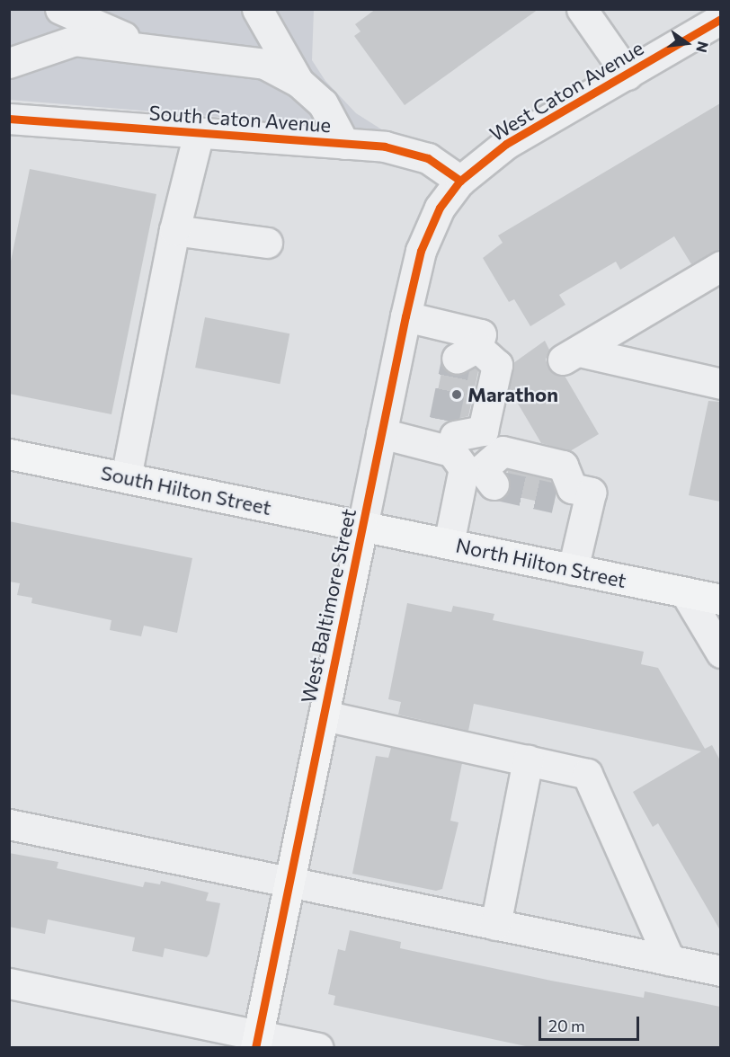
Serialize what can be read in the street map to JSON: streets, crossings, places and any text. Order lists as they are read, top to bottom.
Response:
{
  "streets": {
    "main road": ["South Hilton Street", "North Hilton Street", "West Baltimore Street"],
    "street": ["West Caton Avenue", "South Caton Avenue"]
  },
  "crossings": [
    ["West Caton Avenue", "South Caton Avenue"],
    ["West Caton Avenue", "West Baltimore Street"],
    ["South Caton Avenue", "West Baltimore Street"],
    ["South Hilton Street", "North Hilton Street"],
    ["South Hilton Street", "West Baltimore Street"],
    ["North Hilton Street", "West Baltimore Street"]
  ],
  "places": ["Marathon"],
  "scale_bar": "20 m",
  "north": "right"
}
